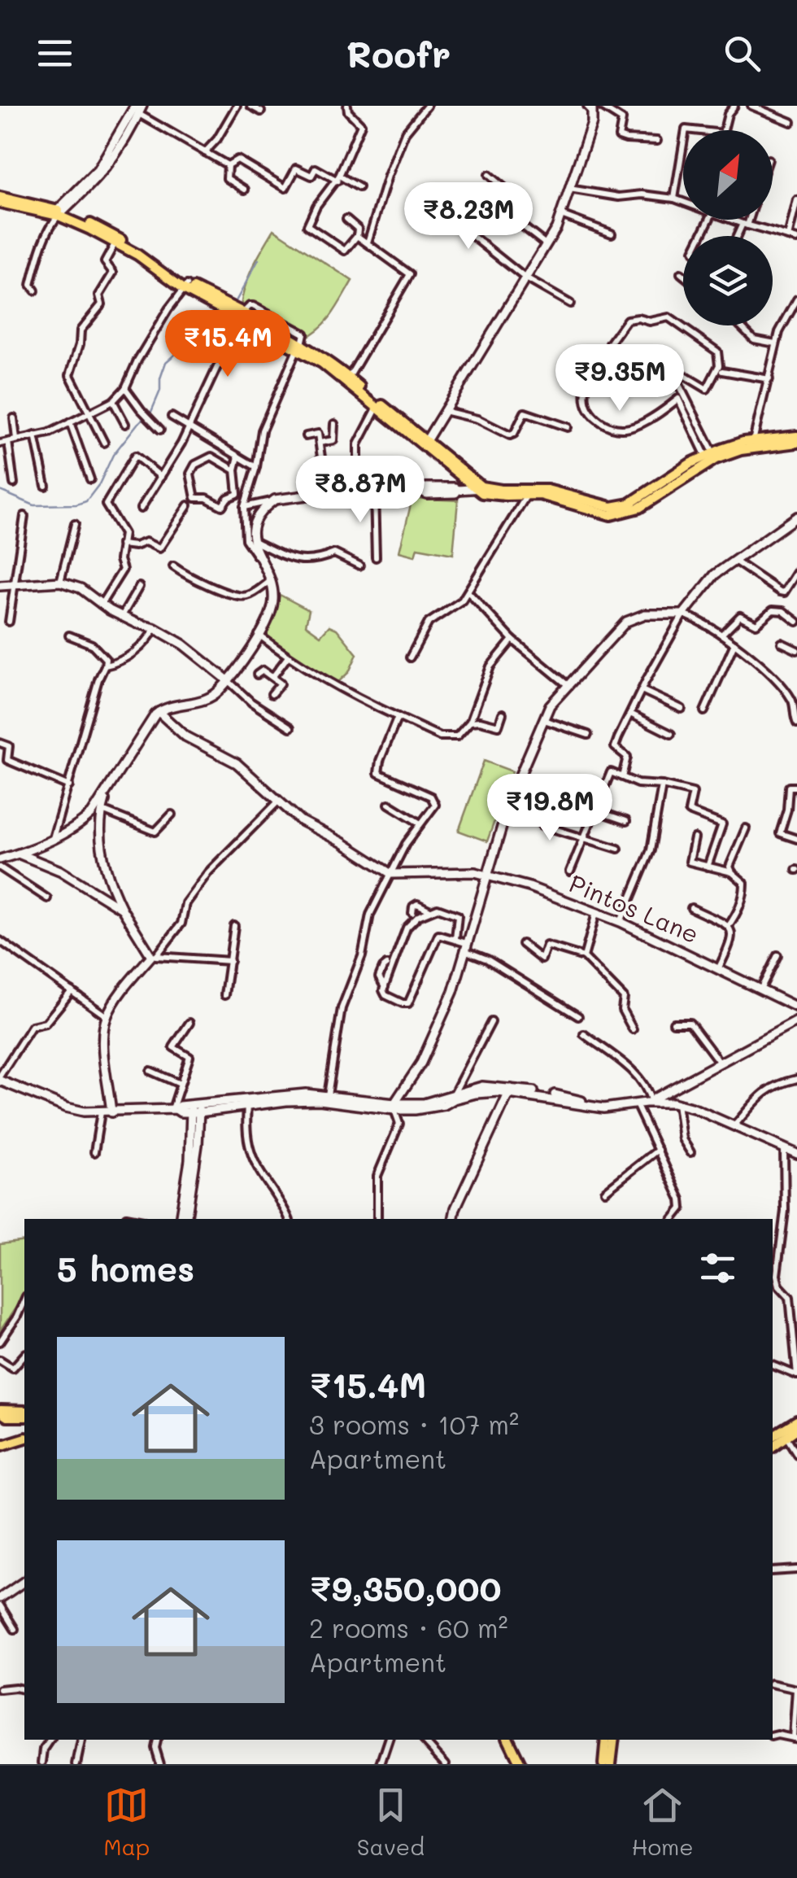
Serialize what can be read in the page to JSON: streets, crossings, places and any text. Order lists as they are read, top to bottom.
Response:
{
  "streets": {
    "street": ["Pintos Lane"]
  },
  "north": "top right",
  "page": {
    "header": "Roofr",
    "price": [
      "₹8.23M",
      "₹15.4M",
      "₹9.35M",
      "₹8.87M",
      "₹19.8M"
    ],
    "heading": "5 homes",
    "list": [
      {
        "name": "₹15.4M",
        "note": "3 rooms · 107 m² · Apartment"
      },
      {
        "name": "₹9,350,000",
        "note": "2 rooms · 60 m² · Apartment"
      }
    ],
    "tabs": ["Map", "Saved", "Home"]
  }
}
